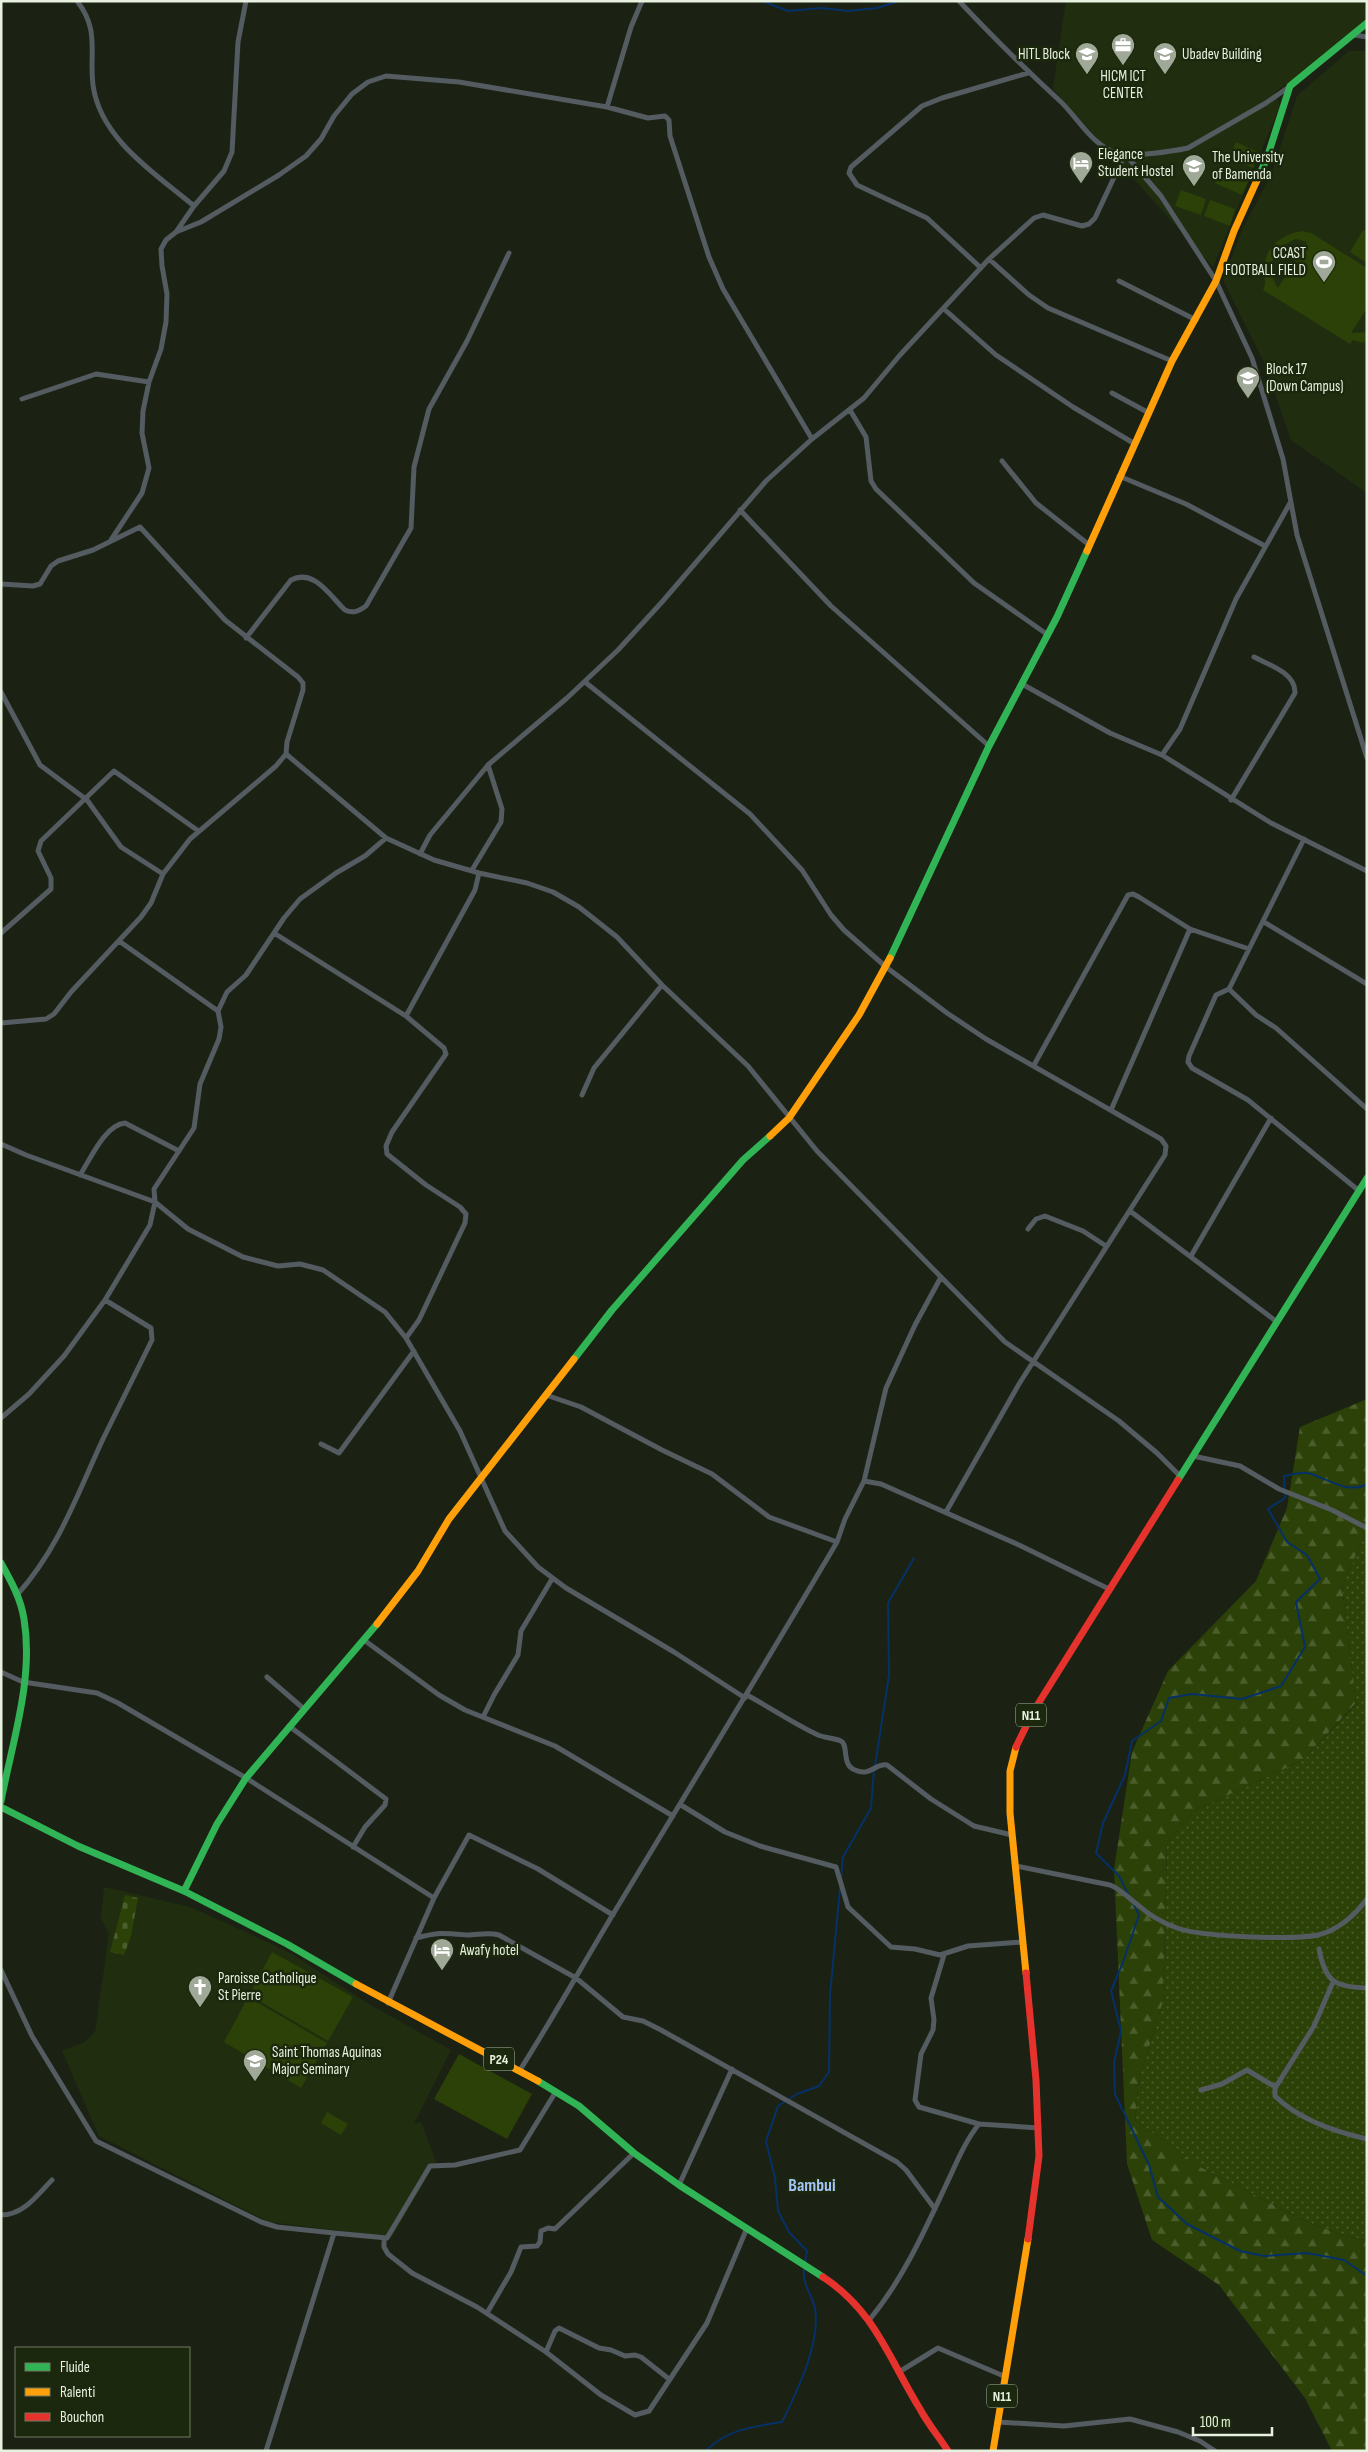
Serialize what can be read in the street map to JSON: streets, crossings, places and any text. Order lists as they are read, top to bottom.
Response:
{
  "streets": {
    "main road": ["N11", "P24"]
  },
  "districts": ["Bambui"],
  "places": {
    "office": ["HICM ICT CENTER"],
    "school or university": [
      "HITL Block",
      "Ubadev Building",
      "The University of Bamenda",
      "Block 17 (Down Campus)",
      "Saint Thomas Aquinas Major Seminary"
    ],
    "hotel": ["Elegance Student Hostel", "Awafy hotel"],
    "sports": ["CCAST FOOTBALL FIELD"],
    "church": ["Paroisse Catholique St Pierre"]
  },
  "legend": ["Fluide", "Ralenti", "Bouchon"],
  "scale_bar": "100 m"
}
